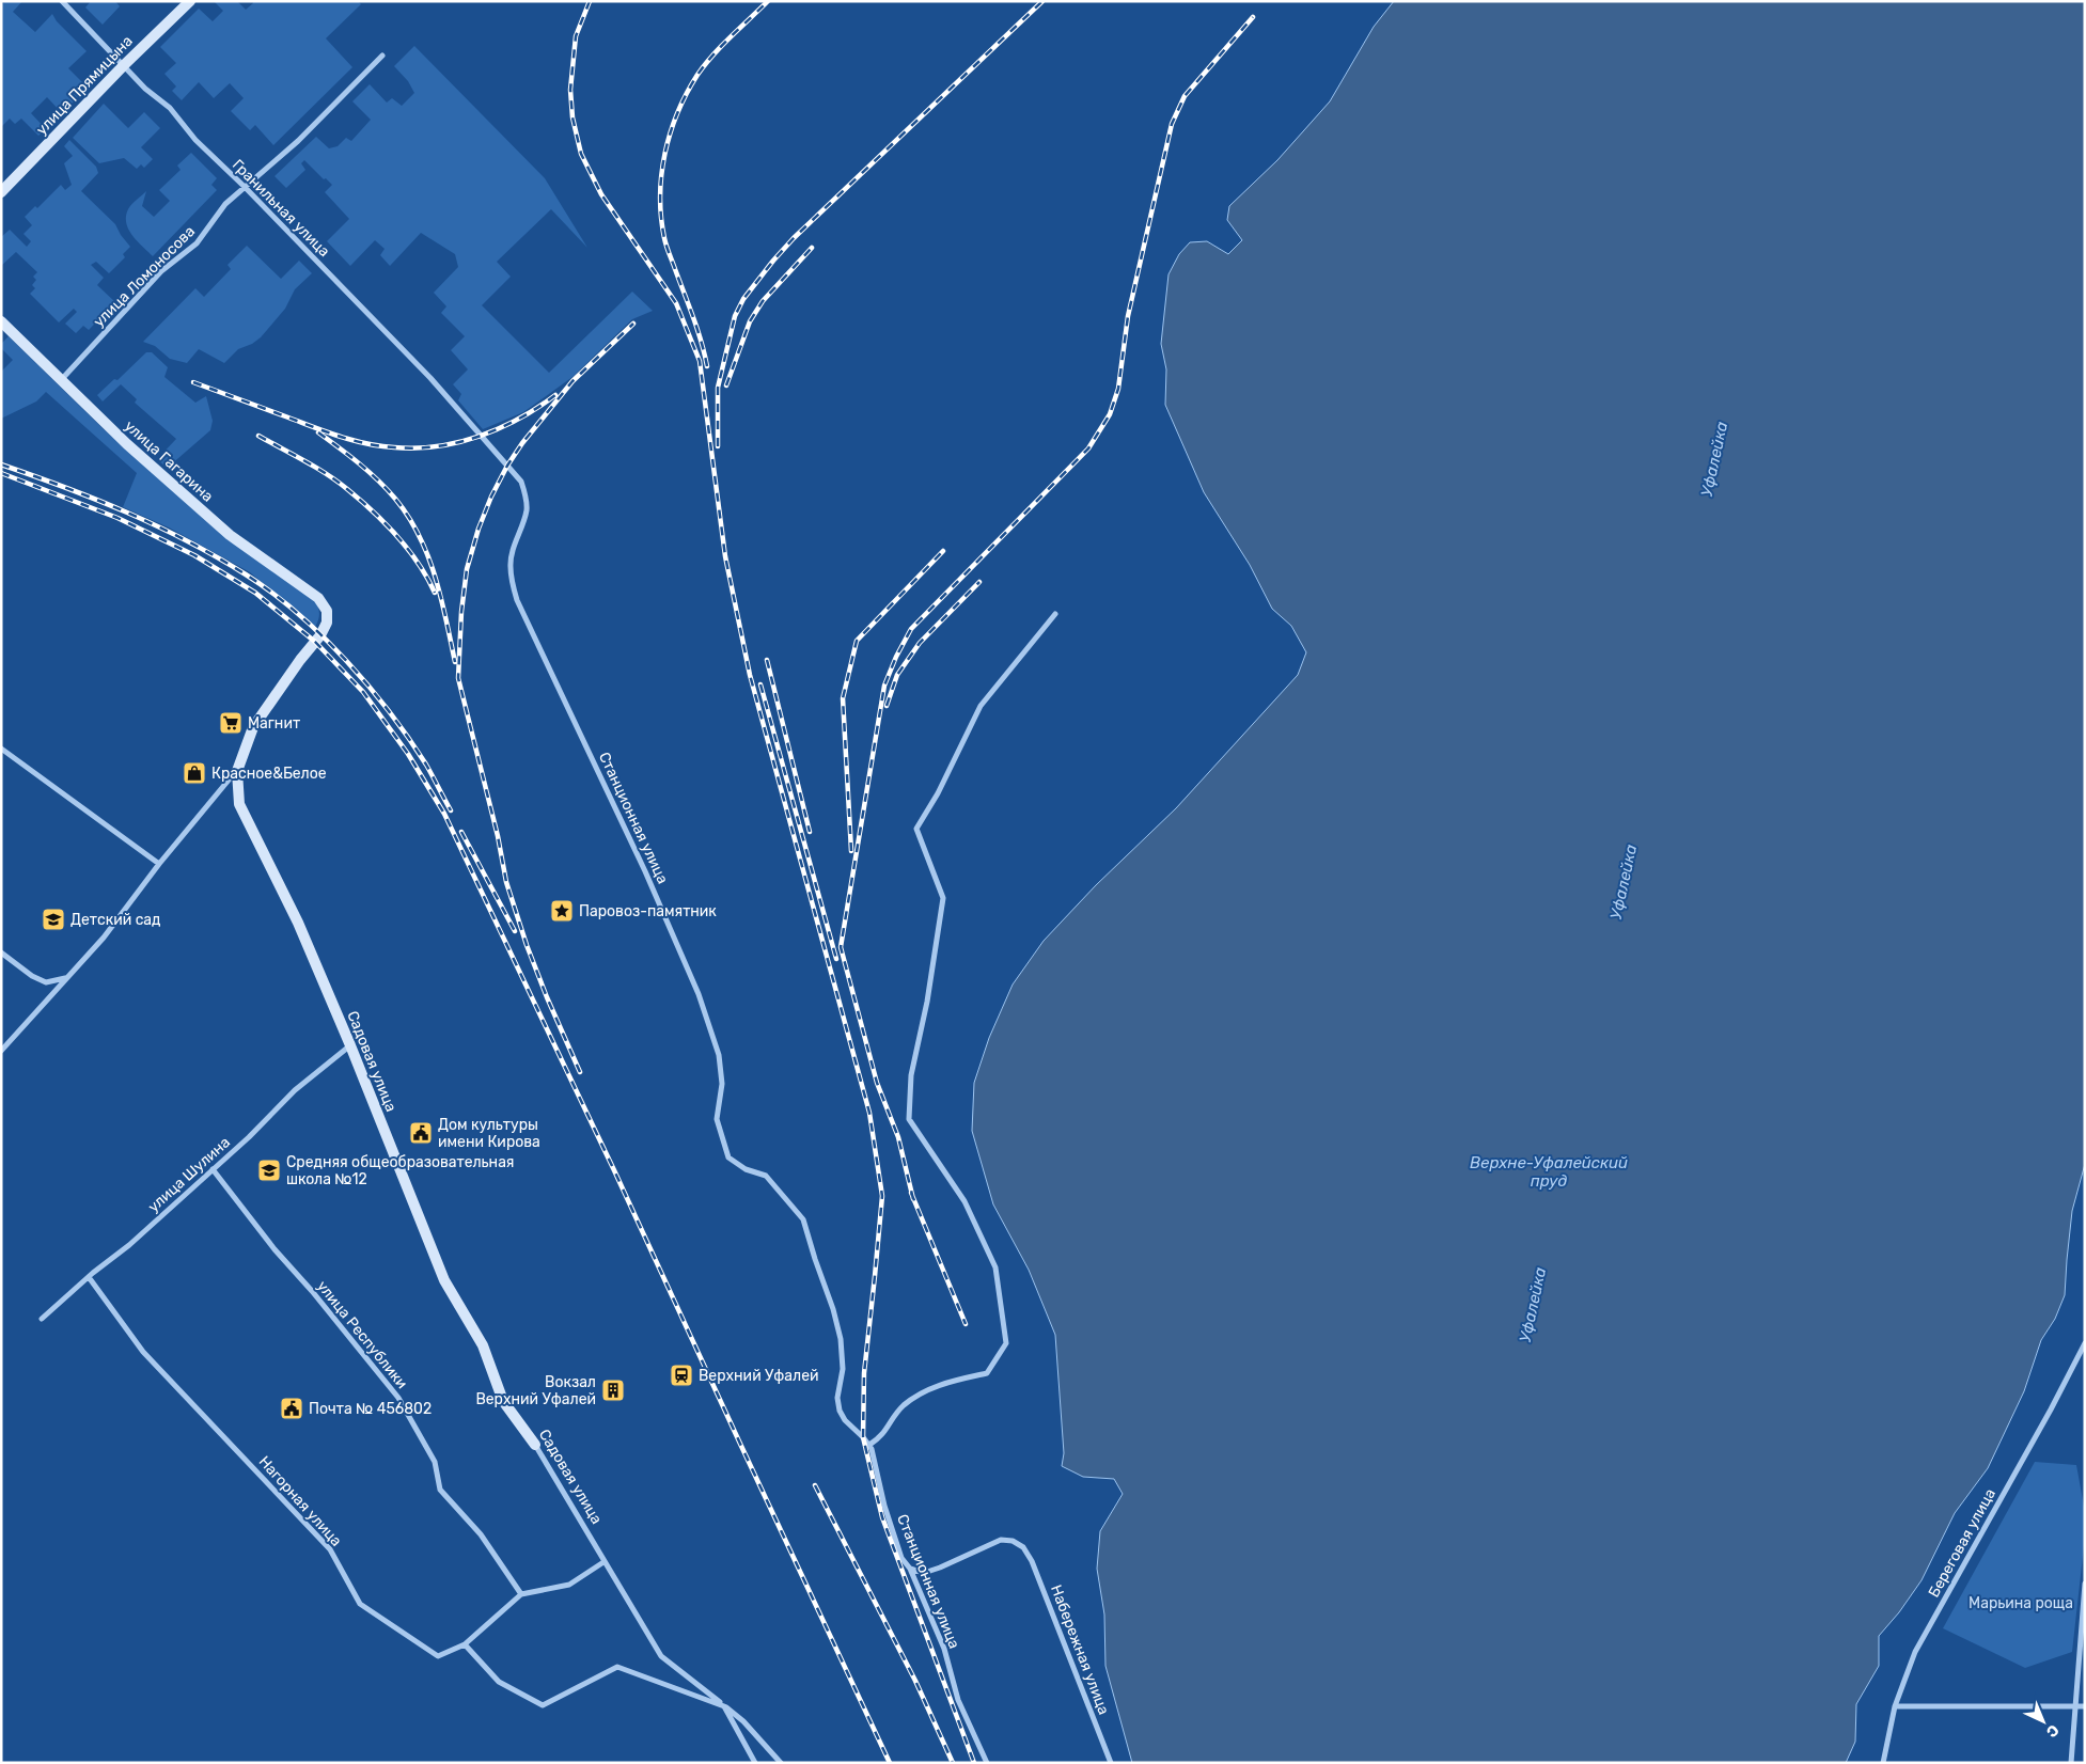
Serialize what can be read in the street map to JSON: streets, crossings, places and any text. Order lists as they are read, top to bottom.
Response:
{
  "streets": {
    "street": [
      "улица Прямицына",
      "Гранильная улица",
      "улица Ломоносова",
      "улица Гагарина",
      "Станционная улица",
      "Садовая улица",
      "улица Шулина",
      "улица Республики",
      "Нагорная улица",
      "Береговая улица",
      "Набережная улица"
    ]
  },
  "crossings": [
    ["улица Прямицына", "Гранильная улица"],
    ["Гранильная улица", "улица Ломоносова"],
    ["Гранильная улица", "Станционная улица"],
    ["улица Ломоносова", "улица Гагарина"],
    ["улица Гагарина", "Садовая улица"],
    ["Станционная улица", "Набережная улица"],
    ["Садовая улица", "улица Шулина"],
    ["улица Шулина", "улица Республики"],
    ["улица Шулина", "Нагорная улица"]
  ],
  "water": ["Уфалейка", "Верхне-Уфалейский пруд"],
  "parks": ["Марьина роща"],
  "places": {
    "supermarket": ["Магнит"],
    "shop": ["Красное&Белое"],
    "place": ["Паровоз-памятник"],
    "school or university": ["Детский сад", "Средняя общеобразовательная школа №12"],
    "public building": ["Дом культуры имени Кирова", "Почта № 456802"],
    "station": ["Верхний Уфалей"],
    "building": ["Вокзал Верхний Уфалей"]
  },
  "north": "bottom right"
}
